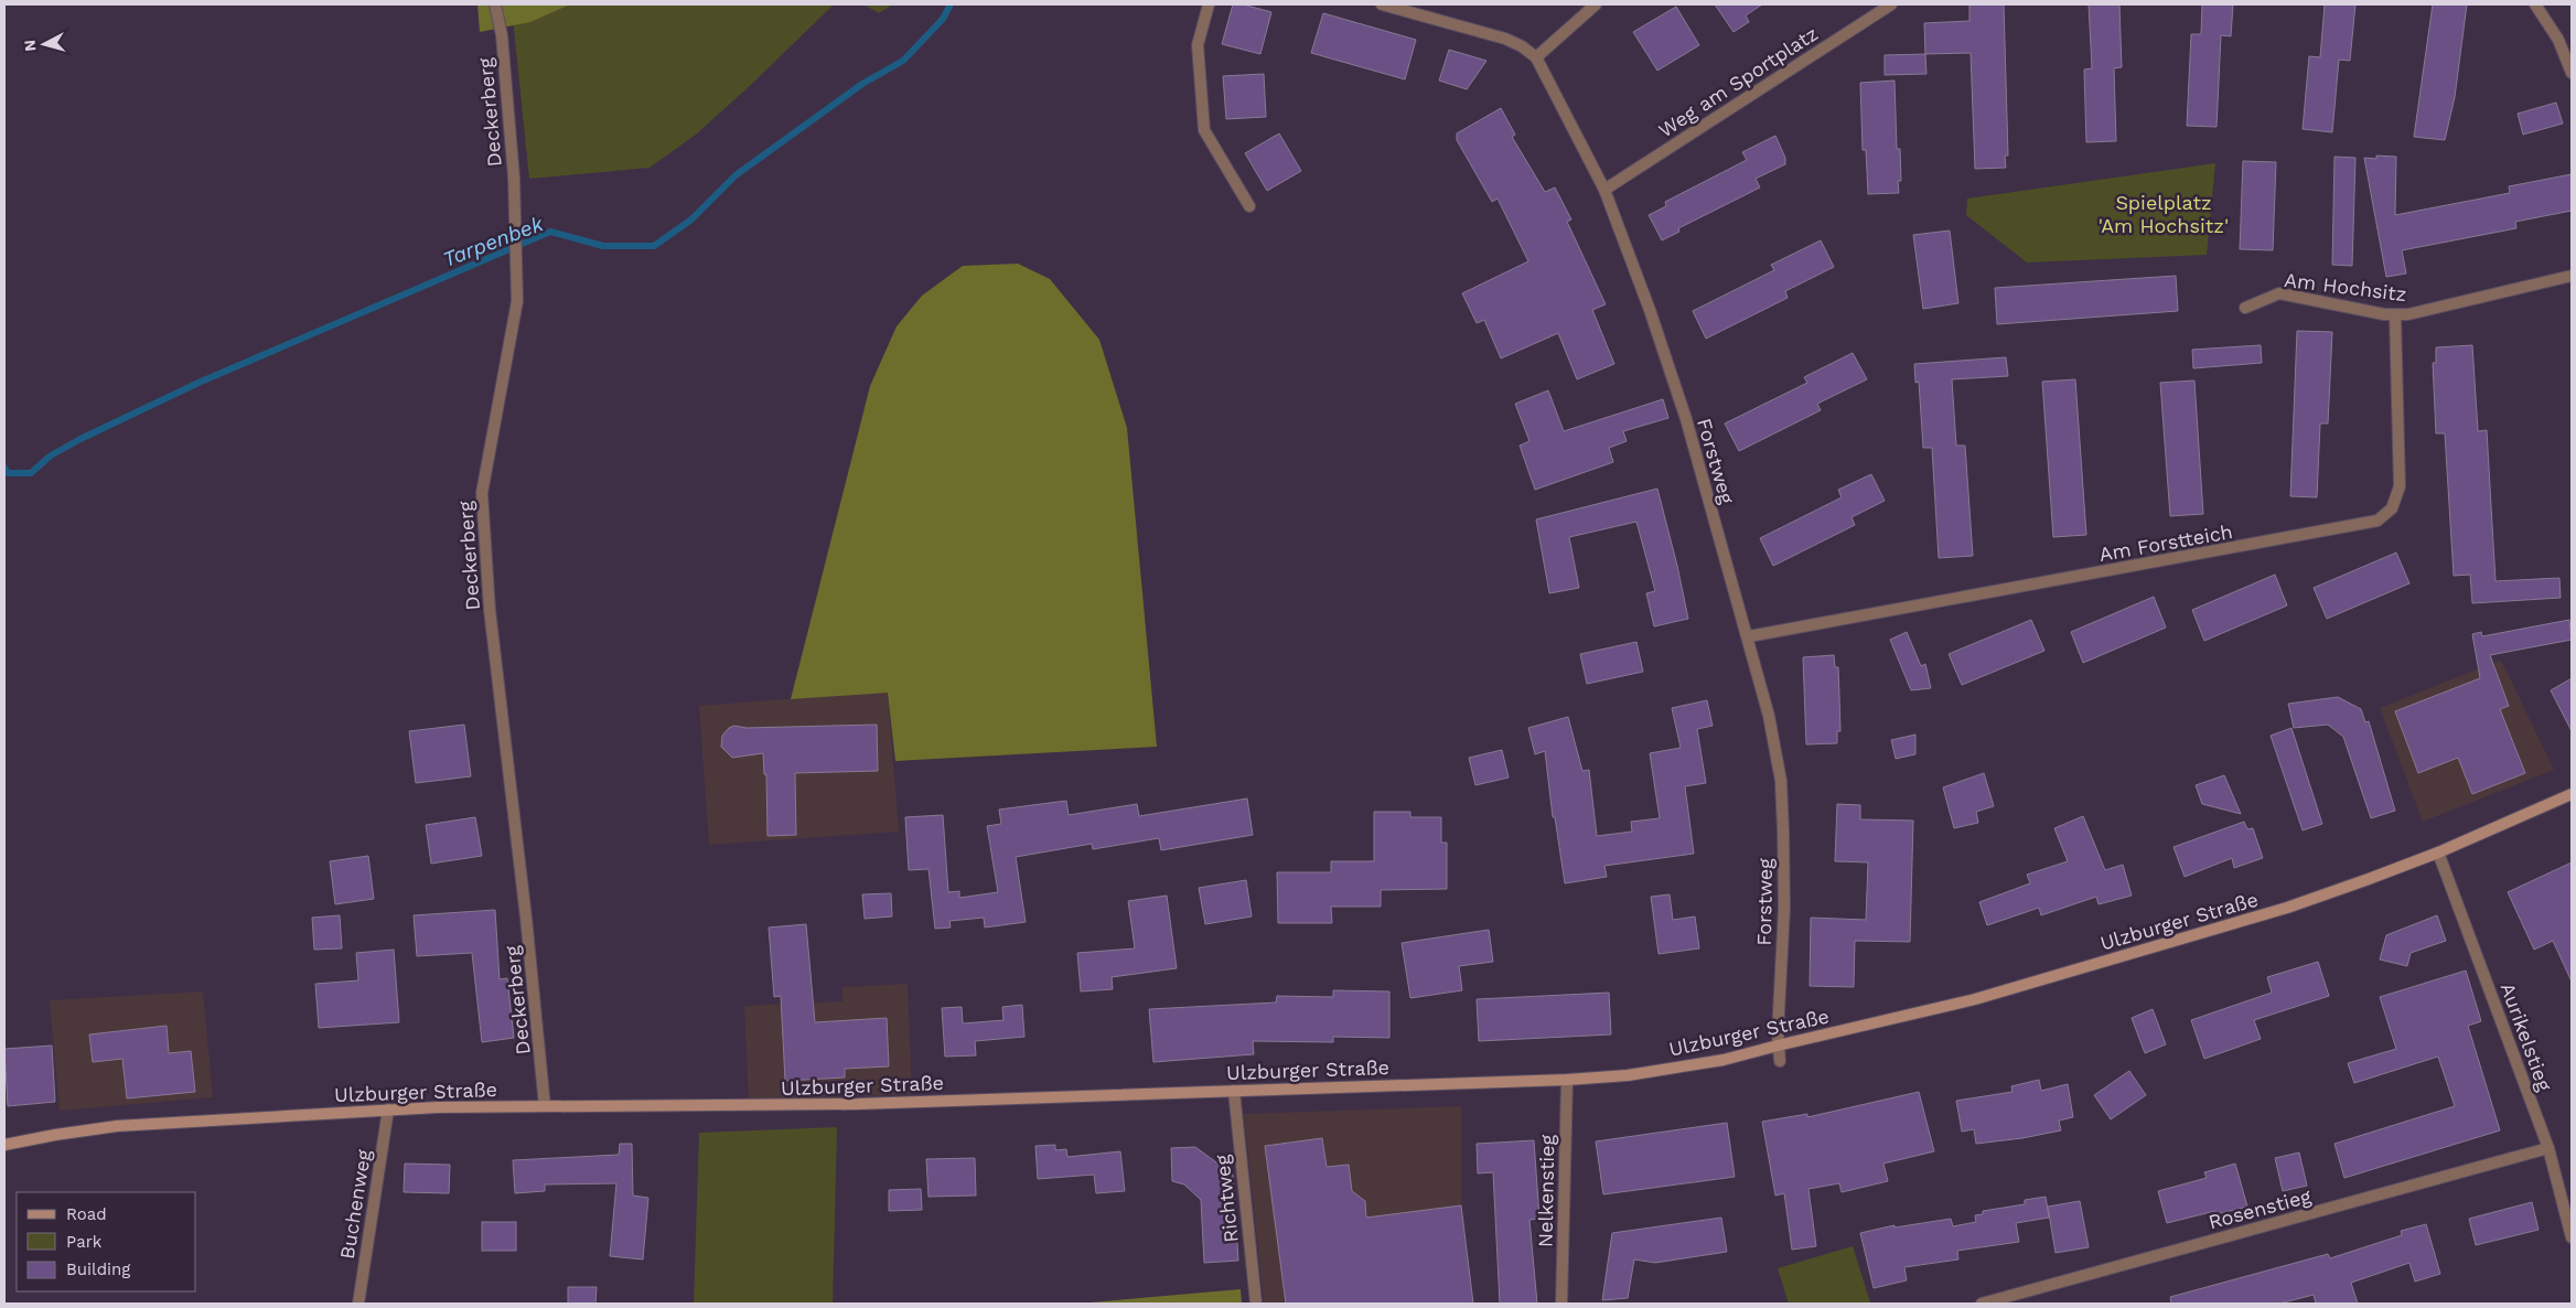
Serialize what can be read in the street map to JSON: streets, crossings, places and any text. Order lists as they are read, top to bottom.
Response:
{
  "streets": {
    "main road": ["Ulzburger Straße"],
    "street": [
      "Weg am Sportplatz",
      "Deckerberg",
      "Am Hochsitz",
      "Forstweg",
      "Am Forstteich",
      "Aurikelstieg",
      "Nelkenstieg",
      "Richtweg",
      "Buchenweg",
      "Rosenstieg"
    ]
  },
  "crossings": [
    ["Weg am Sportplatz", "Forstweg"],
    ["Deckerberg", "Ulzburger Straße"],
    ["Am Hochsitz", "Am Forstteich"],
    ["Forstweg", "Am Forstteich"],
    ["Forstweg", "Ulzburger Straße"],
    ["Ulzburger Straße", "Aurikelstieg"],
    ["Ulzburger Straße", "Nelkenstieg"],
    ["Ulzburger Straße", "Richtweg"],
    ["Ulzburger Straße", "Buchenweg"],
    ["Aurikelstieg", "Rosenstieg"]
  ],
  "water": ["Tarpenbek"],
  "parks": ["Spielplatz 'Am Hochsitz'"],
  "legend": ["Road", "Park", "Building"],
  "north": "left"
}
